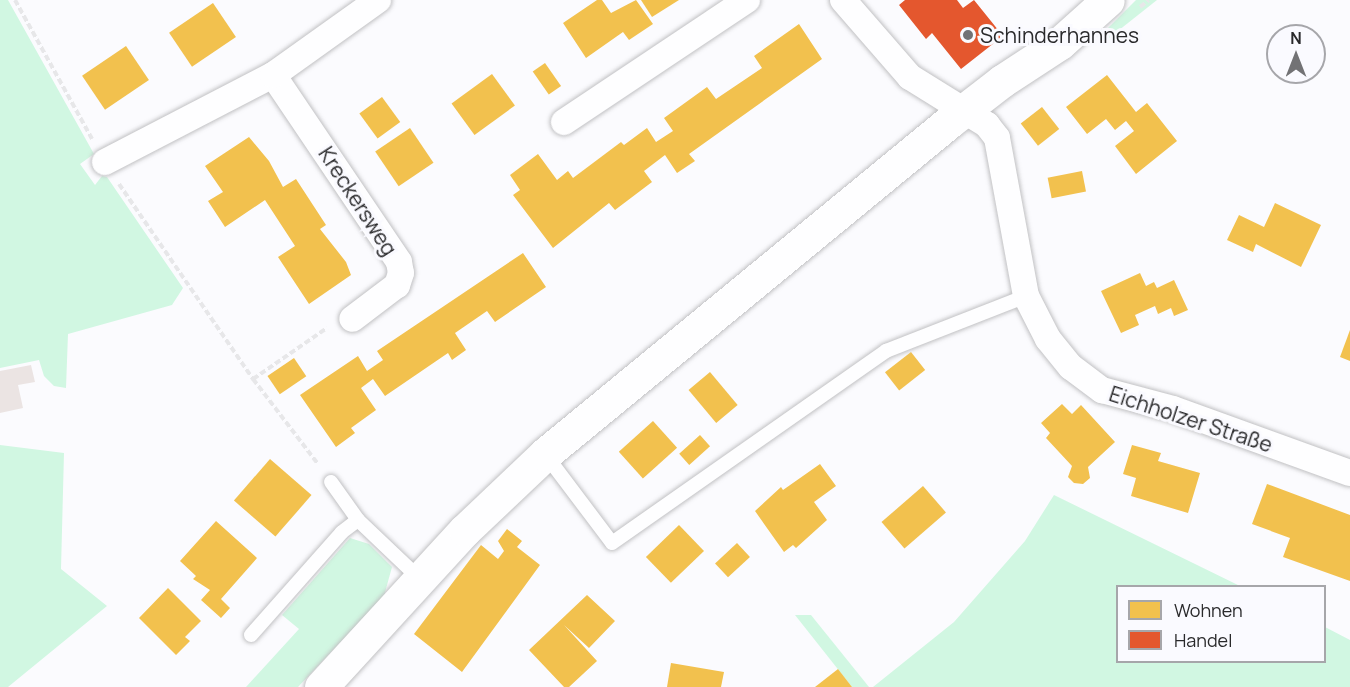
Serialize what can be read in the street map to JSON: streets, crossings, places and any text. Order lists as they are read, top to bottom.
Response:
{
  "streets": {
    "street": ["Kreckersweg", "Eichholzer Straße"]
  },
  "places": ["Schinderhannes"],
  "legend": ["Wohnen", "Handel"],
  "north": "top"
}
